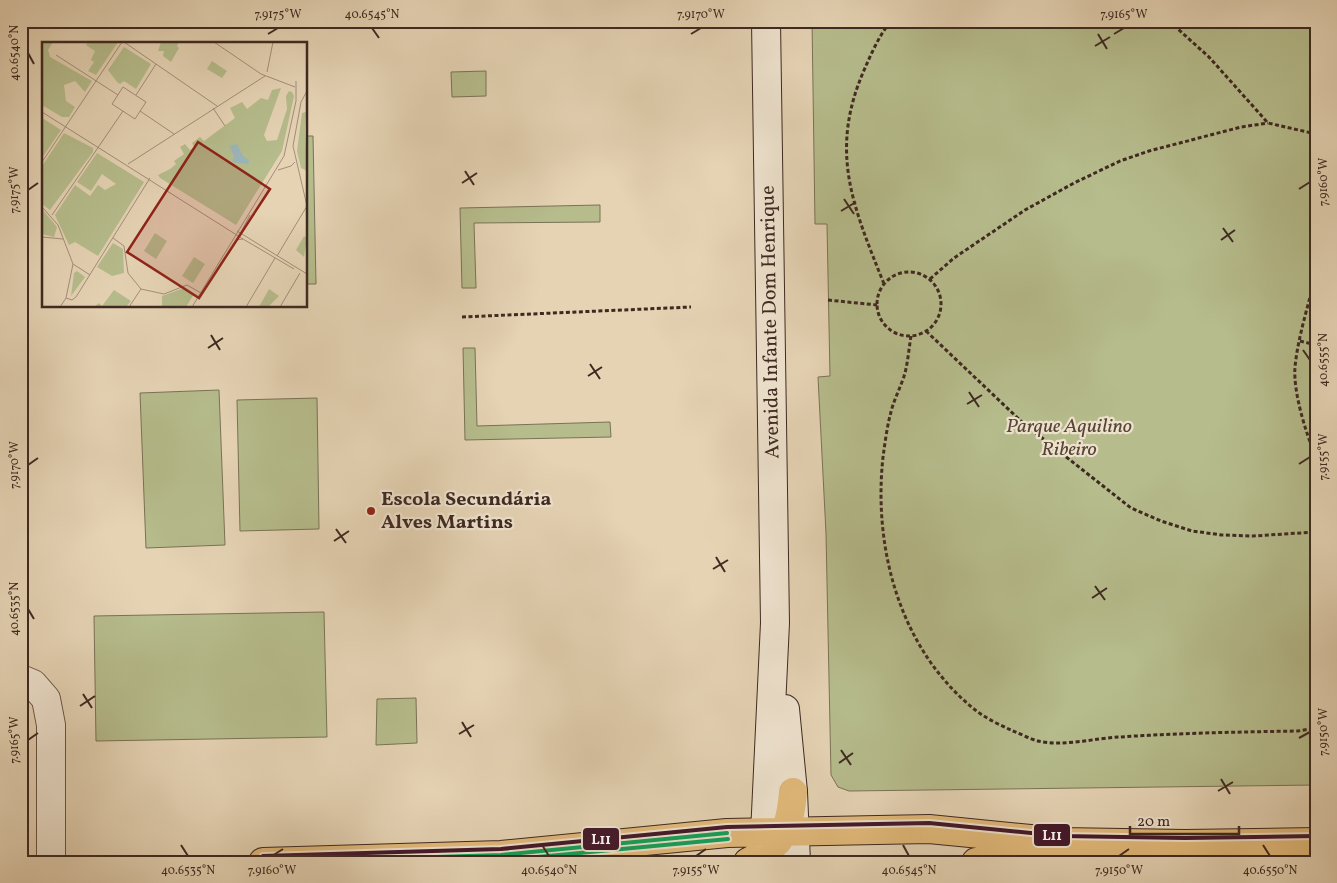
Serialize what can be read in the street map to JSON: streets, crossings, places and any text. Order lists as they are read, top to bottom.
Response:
{
  "streets": {
    "main road": ["Avenida Infante Dom Henrique"]
  },
  "parks": ["Parque Aquilino Ribeiro"],
  "places": ["Escola Secundária Alves Martins"],
  "lines": ["transit line L11"],
  "scale_bar": "20 m",
  "coordinates": [
    "7.9175°W",
    "40.6545°N",
    "7.9170°W",
    "7.9165°W",
    "40.6540°N",
    "7.9160°W",
    "40.6555°N",
    "7.9155°W",
    "40.6535°N",
    "7.9150°W",
    "40.6550°N"
  ]
}
